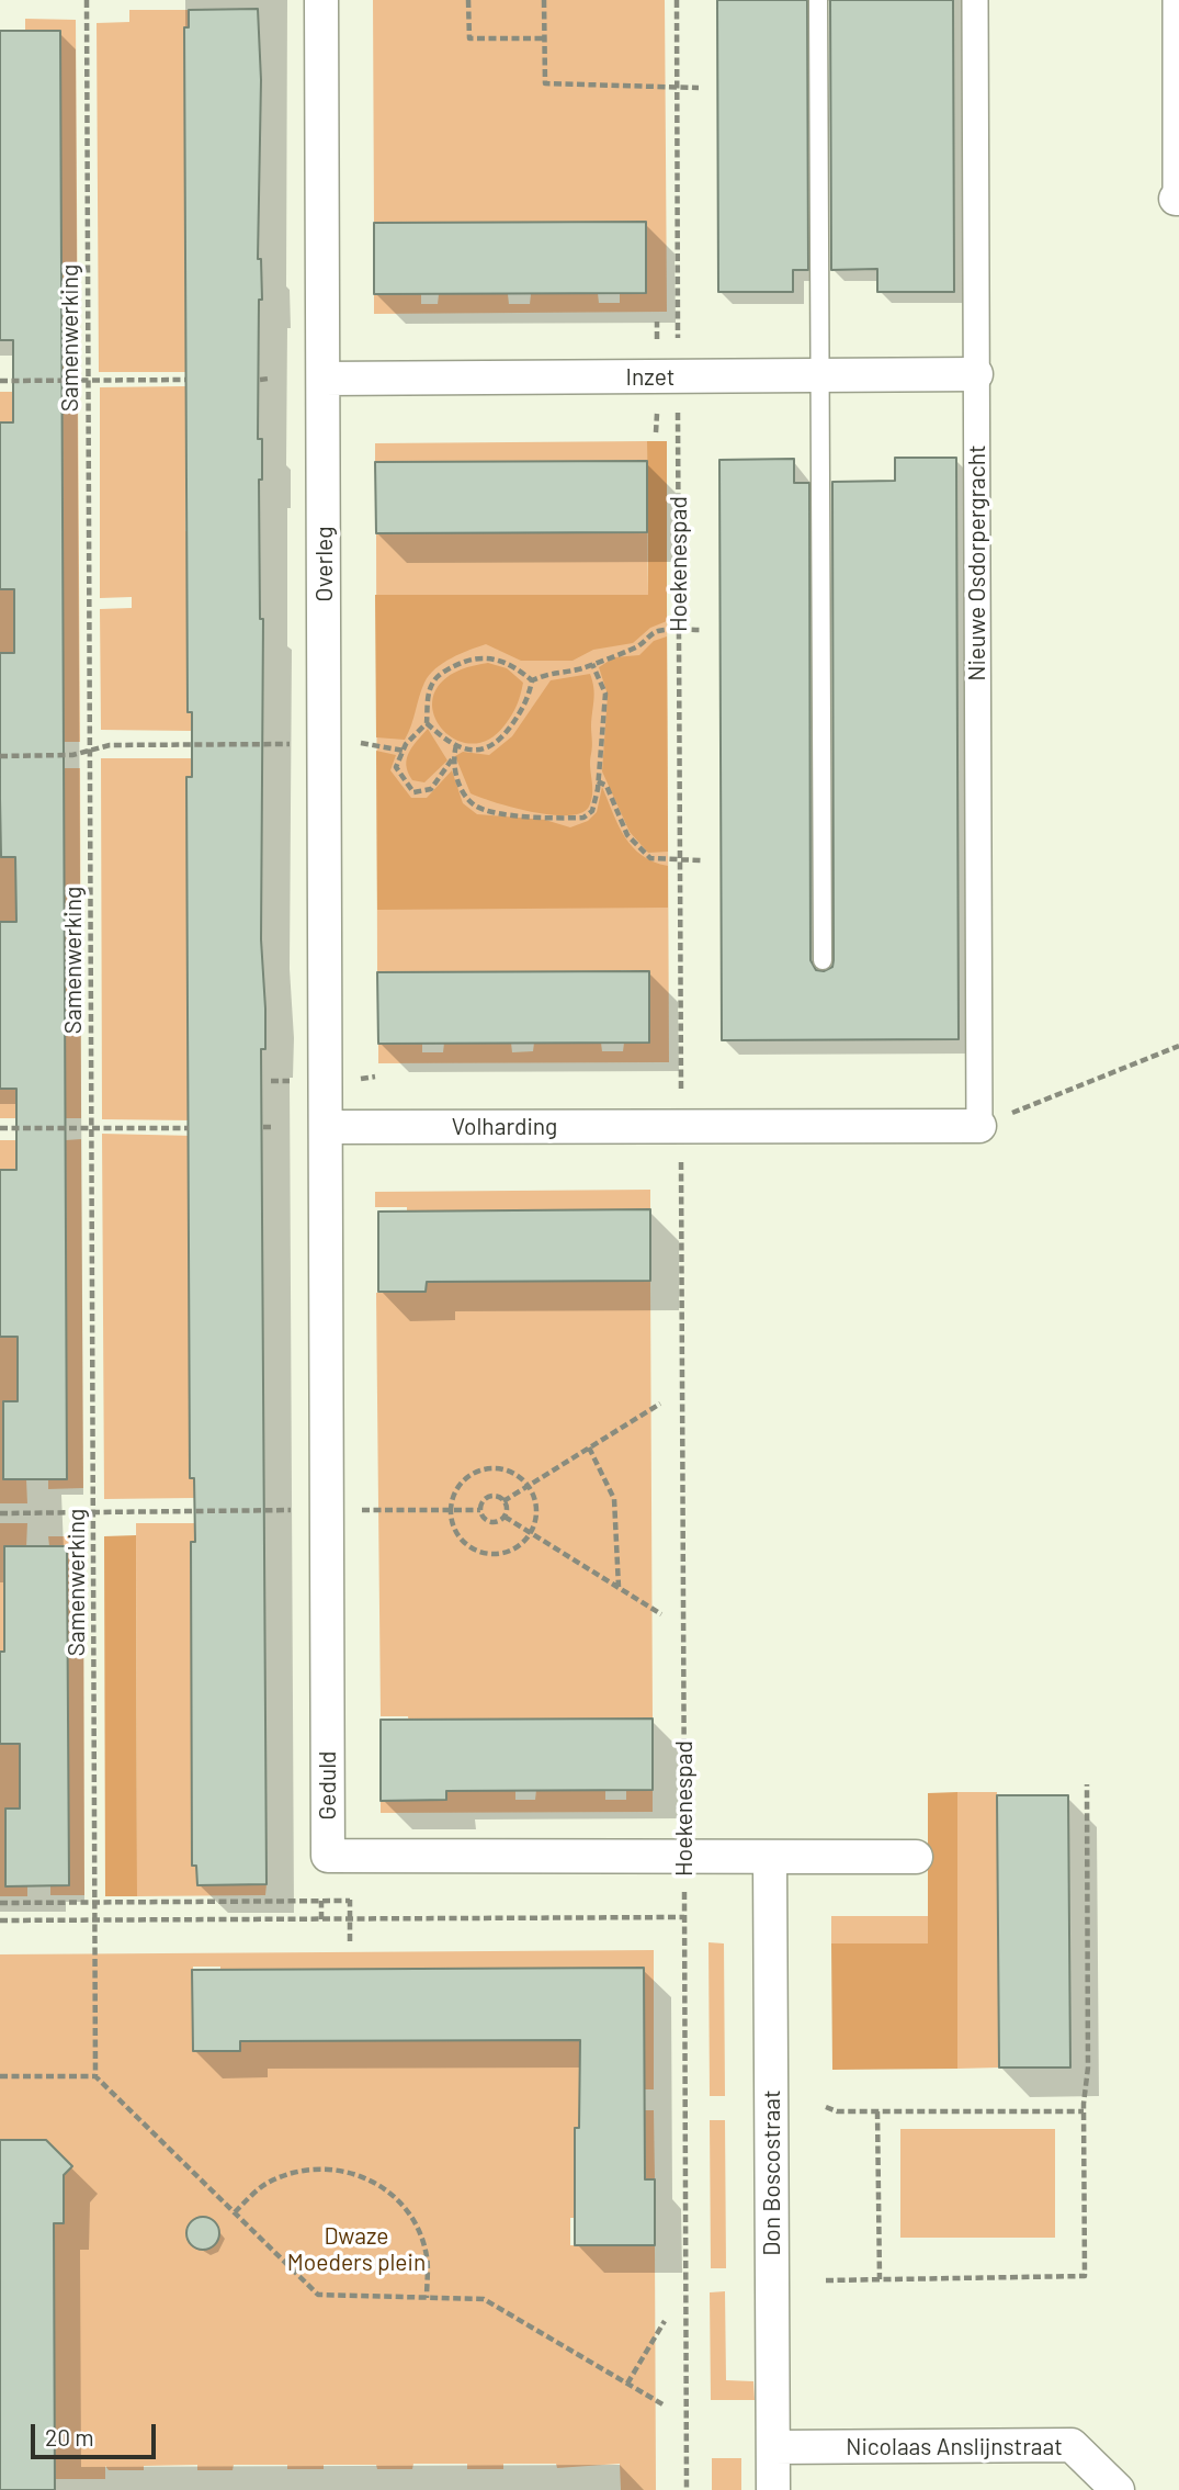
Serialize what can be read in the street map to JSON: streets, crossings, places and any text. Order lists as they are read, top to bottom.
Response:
{
  "streets": {
    "street": [
      "Inzet",
      "Nieuwe Osdorpergracht",
      "Overleg",
      "Volharding",
      "Geduld",
      "Don Boscostraat",
      "Nicolaas Anslijnstraat"
    ],
    "path": ["Samenwerking", "Hoekenespad"]
  },
  "crossings": [
    ["Inzet", "Nieuwe Osdorpergracht"],
    ["Inzet", "Overleg"],
    ["Inzet", "Hoekenespad"],
    ["Overleg", "Volharding"],
    ["Overleg", "Geduld"],
    ["Hoekenespad", "Volharding"],
    ["Hoekenespad", "Geduld"],
    ["Volharding", "Geduld"],
    ["Geduld", "Don Boscostraat"],
    ["Don Boscostraat", "Nicolaas Anslijnstraat"]
  ],
  "parks": ["Dwaze Moeders plein"],
  "scale_bar": "20 m"
}
